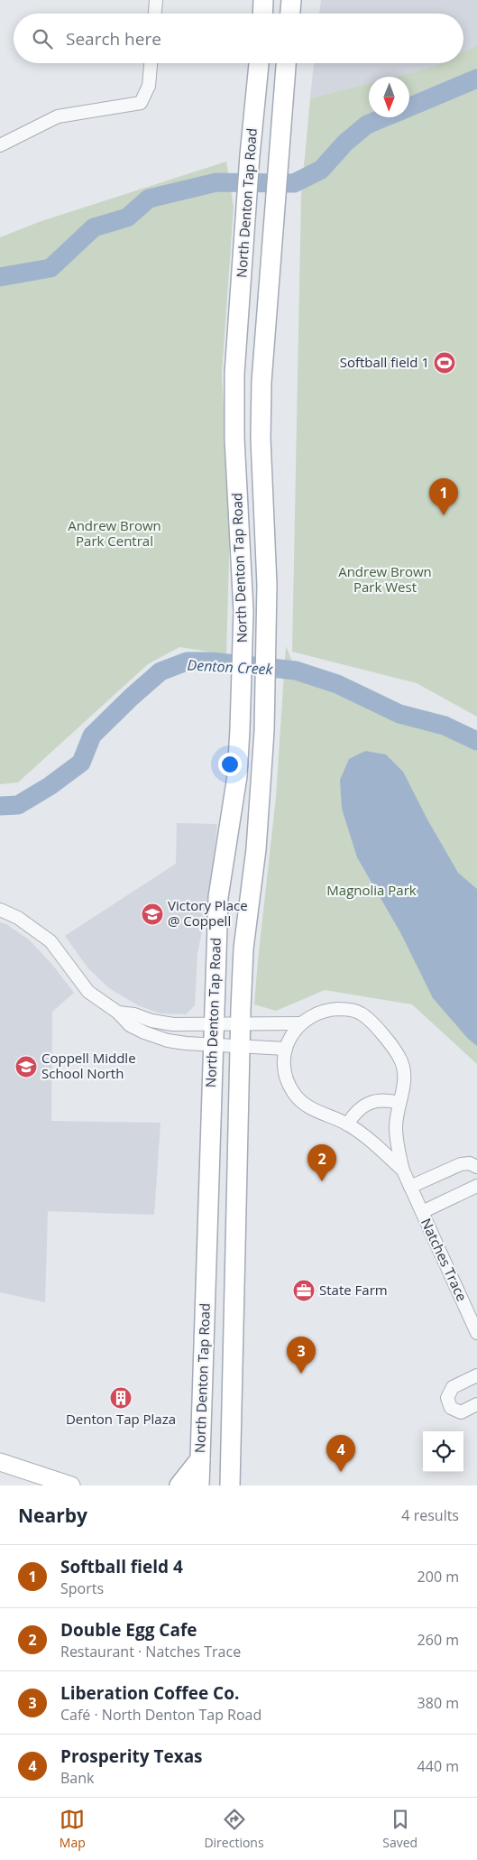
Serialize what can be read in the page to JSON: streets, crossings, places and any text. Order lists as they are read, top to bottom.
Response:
{
  "streets": {
    "main road": ["North Denton Tap Road"],
    "street": ["Natches Trace"]
  },
  "water": ["Denton Creek"],
  "parks": ["Andrew Brown Park Central", "Andrew Brown Park West", "Magnolia Park"],
  "places": {
    "sports": ["Softball field 1"],
    "school or university": ["Victory Place @ Coppell", "Coppell Middle School North"],
    "office": ["State Farm"],
    "building": ["Denton Tap Plaza"]
  },
  "north": "bottom",
  "page": {
    "search": "Search here",
    "pins": [
      "1",
      "2",
      "3",
      "4"
    ],
    "heading": ["Nearby", "4 results"],
    "list": [
      {
        "mark": "1",
        "name": "Softball field 4",
        "note": "Sports",
        "value": "200 m"
      },
      {
        "mark": "2",
        "name": "Double Egg Cafe",
        "note": "Restaurant · Natches Trace",
        "value": "260 m"
      },
      {
        "mark": "3",
        "name": "Liberation Coffee Co.",
        "note": "Café · North Denton Tap Road",
        "value": "380 m"
      },
      {
        "mark": "4",
        "name": "Prosperity Texas",
        "note": "Bank",
        "value": "440 m"
      }
    ],
    "nav": ["Map", "Directions", "Saved"]
  }
}
